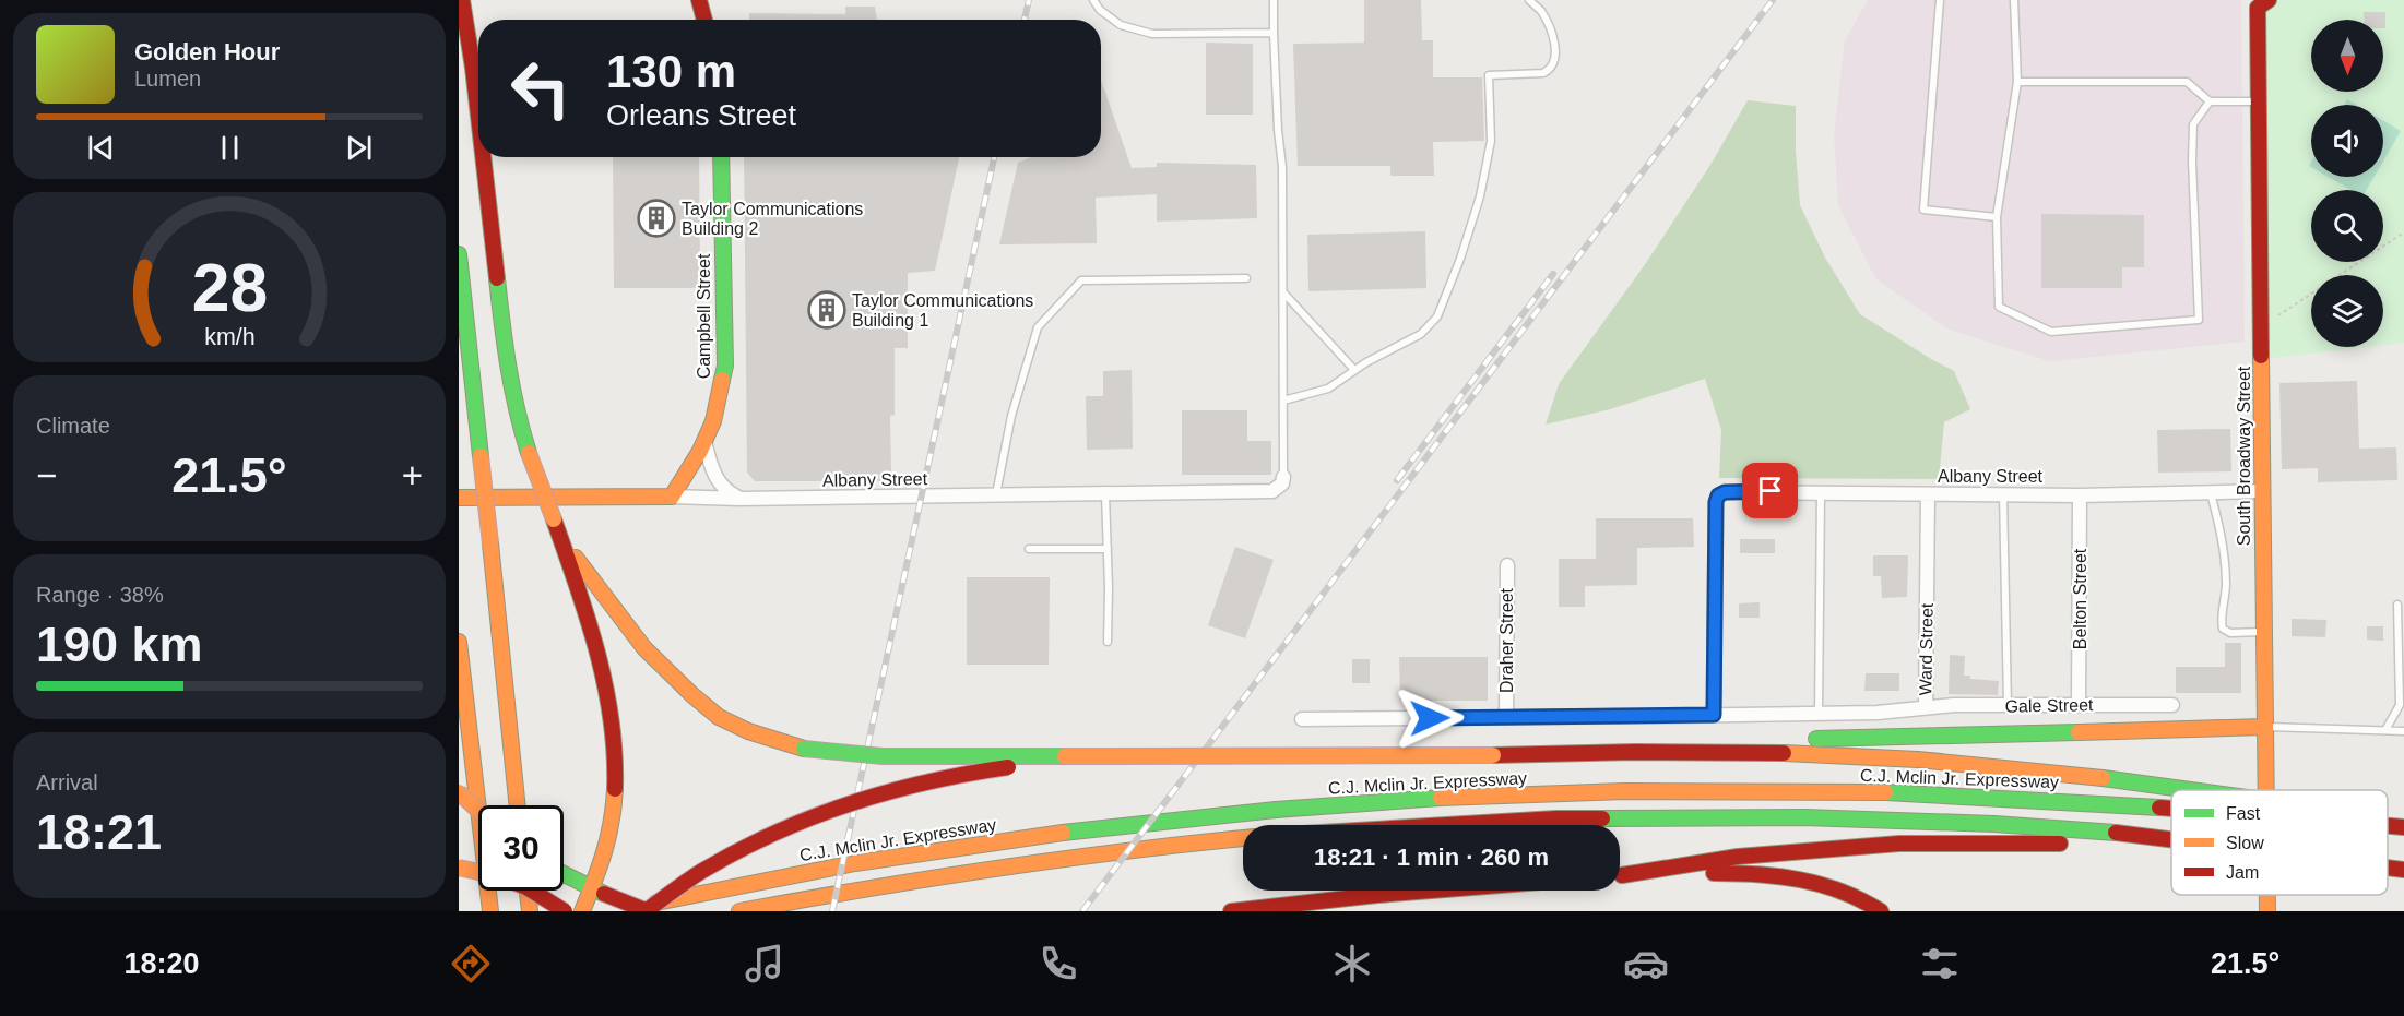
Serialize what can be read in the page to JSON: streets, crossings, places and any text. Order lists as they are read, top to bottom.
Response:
{
  "streets": {
    "main road": [
      "Campbell Street",
      "South Broadway Street",
      "Albany Street",
      "C.J. Mclin Jr. Expressway"
    ],
    "street": [
      "Belton Street",
      "Draher Street",
      "Ward Street",
      "Gale Street"
    ]
  },
  "crossings": [
    ["Campbell Street", "Albany Street"],
    ["South Broadway Street", "Albany Street"],
    ["Albany Street", "Belton Street"],
    ["Albany Street", "Ward Street"],
    ["Belton Street", "Gale Street"],
    ["Ward Street", "Gale Street"]
  ],
  "places": {
    "building": ["Taylor Communications Building 2", "Taylor Communications Building 1"]
  },
  "legend": ["Fast", "Slow", "Jam"],
  "north": "bottom",
  "page": {
    "turn": ["130 m", "Orleans Street"],
    "song": ["Golden Hour", "Lumen"],
    "tile": [
      "Climate",
      ["Range · 38%", "190 km"],
      ["Arrival", "18:21"]
    ],
    "heat": ["−", "21.5°", "+"],
    "limit": "30",
    "trip": "18:21 · 1 min · 260 m",
    "tabs": ["18:20", "21.5°"],
    "gauge": ["28", "km/h"]
  }
}
